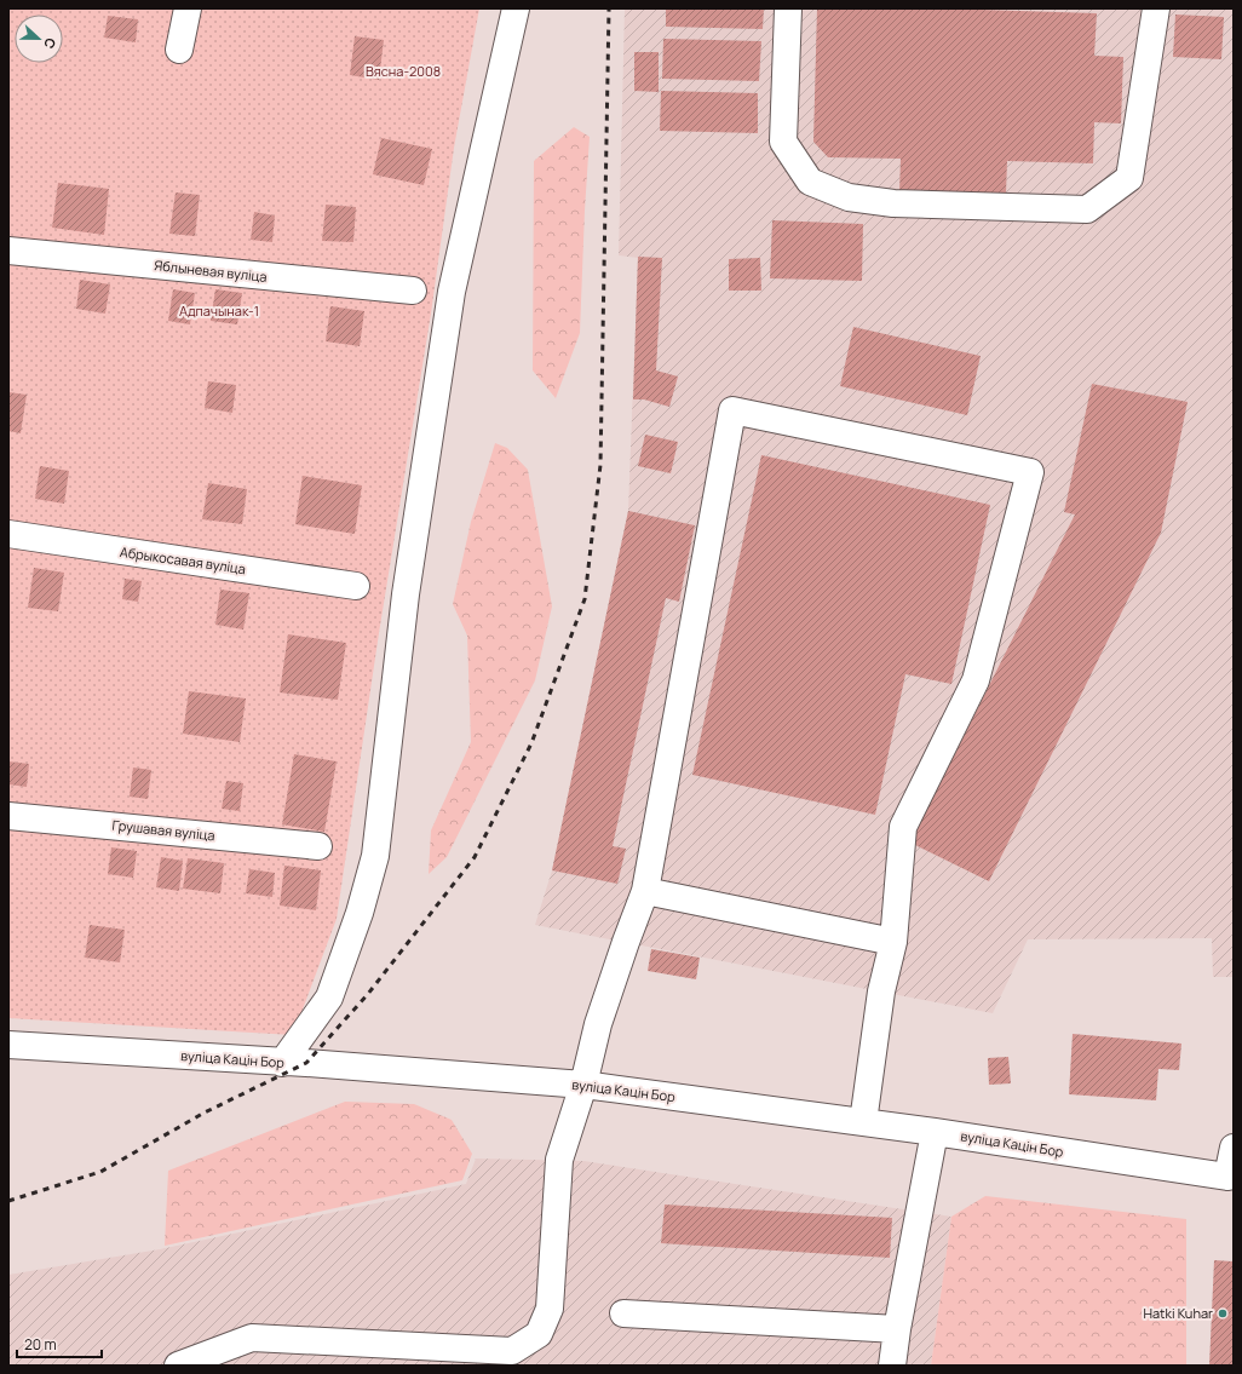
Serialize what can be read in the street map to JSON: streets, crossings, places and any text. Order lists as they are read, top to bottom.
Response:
{
  "streets": {
    "street": [
      "Яблыневая вуліца",
      "Абрыкосавая вуліца",
      "Грушавая вуліца",
      "вуліца Кацін Бор"
    ]
  },
  "parks": ["Вясна-2008", "Адпачынак-1"],
  "places": ["Hatki Kuhar"],
  "scale_bar": "20 m",
  "north": "right"
}
